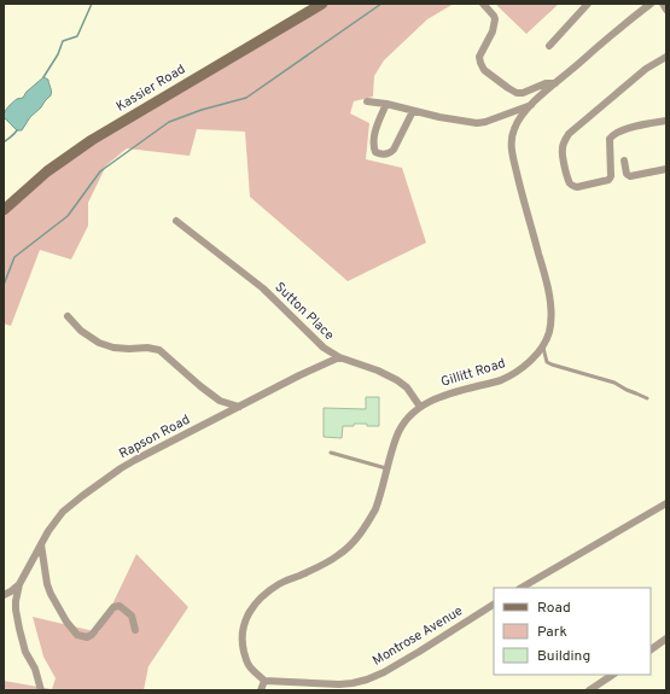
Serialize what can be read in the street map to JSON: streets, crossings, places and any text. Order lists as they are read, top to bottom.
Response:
{
  "streets": {
    "main road": ["Kassier Road"],
    "street": [
      "Sutton Place",
      "Gillitt Road",
      "Rapson Road",
      "Montrose Avenue"
    ]
  },
  "crossings": [
    ["Sutton Place", "Gillitt Road"],
    ["Sutton Place", "Rapson Road"],
    ["Gillitt Road", "Montrose Avenue"]
  ],
  "legend": ["Road", "Park", "Building"]
}
